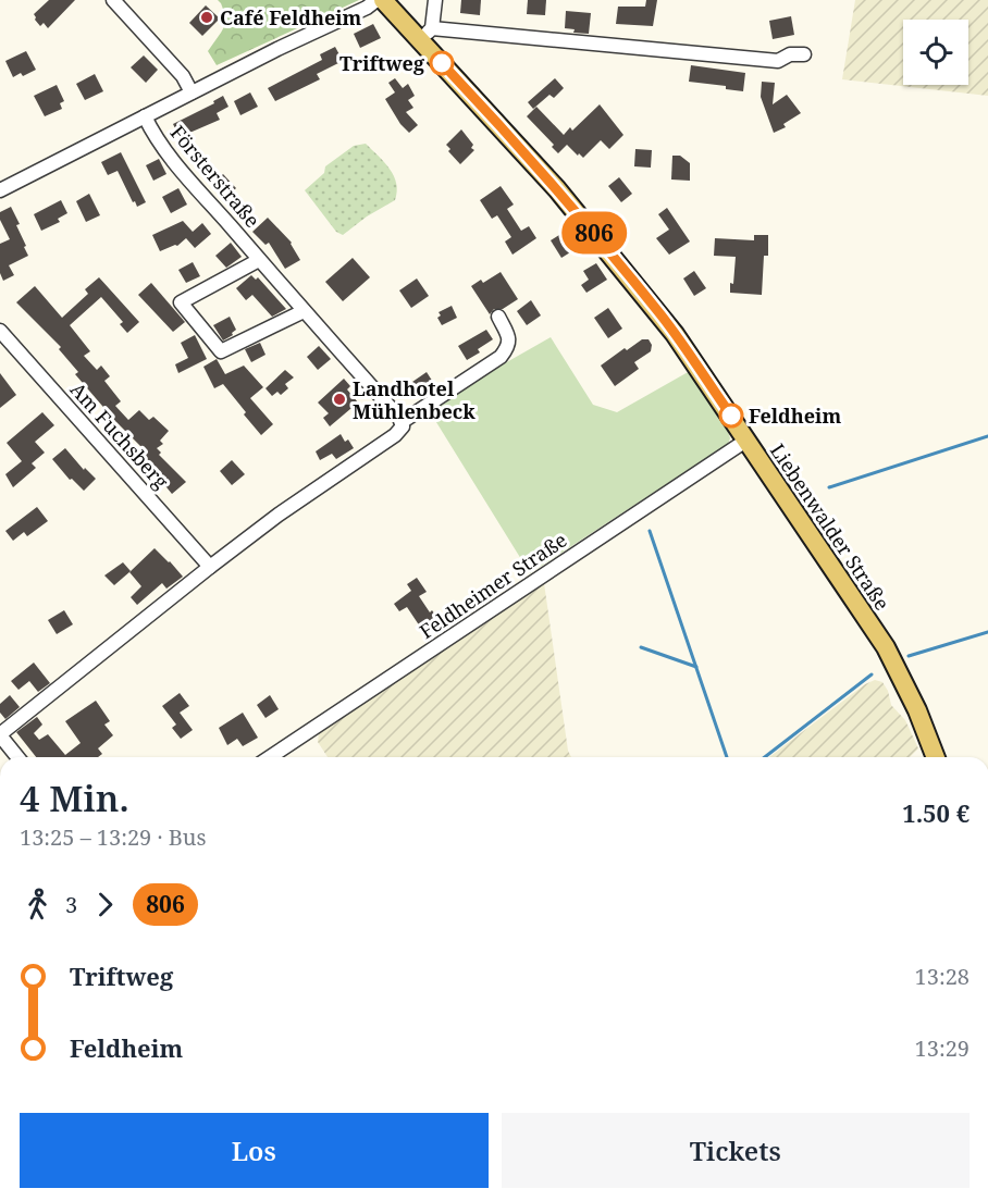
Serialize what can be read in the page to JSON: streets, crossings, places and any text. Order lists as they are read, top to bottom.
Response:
{
  "streets": {
    "main road": ["Liebenwalder Straße"],
    "street": ["Försterstraße", "Am Fuchsberg", "Feldheimer Straße"]
  },
  "crossings": [
    ["Liebenwalder Straße", "Feldheimer Straße"]
  ],
  "places": [
    "Café Feldheim",
    "Triftweg",
    "Landhotel Mühlenbeck",
    "Feldheim"
  ],
  "lines": ["bus line 806"],
  "page": {
    "on_map": "806",
    "heading": ["4 Min.", "13:25 – 13:29 · Bus", "1.50 €"],
    "legs": ["3", "806"],
    "list": [
      {
        "name": "Triftweg",
        "value": "13:28"
      },
      {
        "name": "Feldheim",
        "value": "13:29"
      }
    ],
    "buttons": ["Los", "Tickets"]
  }
}
